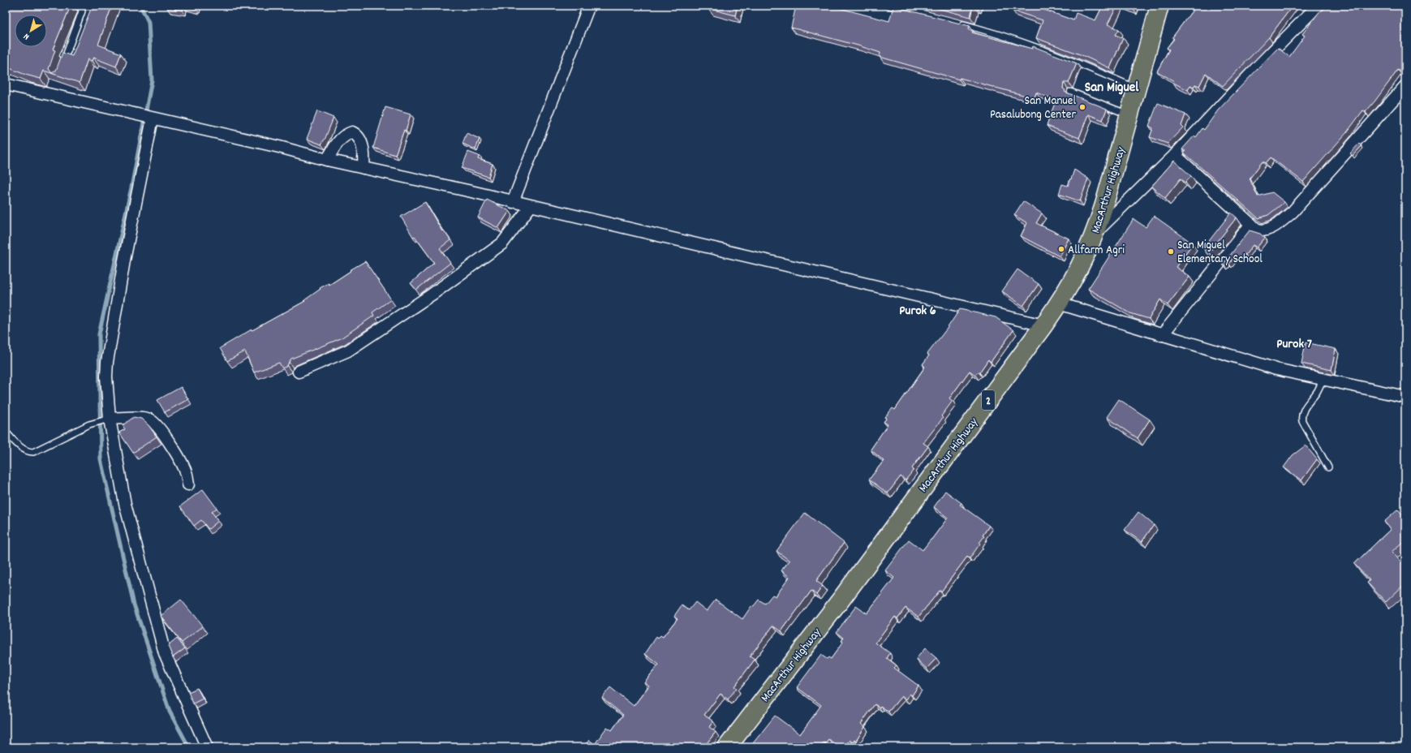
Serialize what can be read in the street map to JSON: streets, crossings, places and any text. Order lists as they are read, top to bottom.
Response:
{
  "streets": {
    "highway": ["MacArthur Highway", "2"]
  },
  "districts": ["San Miguel", "Purok 6", "Purok 7"],
  "places": ["San Manuel Pasalubong Center", "Allfarm Agri", "San Miguel Elementary School"],
  "north": "bottom left"
}
